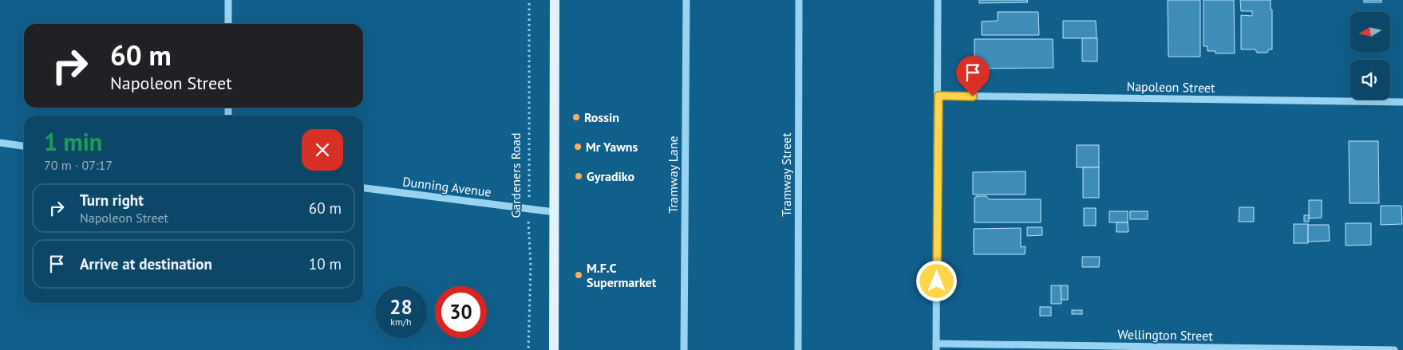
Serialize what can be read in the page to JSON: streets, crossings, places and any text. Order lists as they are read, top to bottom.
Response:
{
  "streets": {
    "street": [
      "Napoleon Street",
      "Tramway Lane",
      "Tramway Street",
      "Dunning Avenue",
      "Wellington Street"
    ],
    "path": ["Gardeners Road"]
  },
  "crossings": [
    ["Gardeners Road", "Dunning Avenue"]
  ],
  "places": [
    "Rossin",
    "Mr Yawns",
    "Gyradiko",
    "M.F.C Supermarket"
  ],
  "north": "left",
  "page": {
    "turn": ["60 m", "Napoleon Street"],
    "heading": ["1 min", "70 m · 07:17"],
    "list": [
      {
        "name": "Turn right",
        "note": "Napoleon Street",
        "value": "60 m"
      },
      {
        "name": "Arrive at destination",
        "value": "10 m"
      }
    ],
    "speed": "28 km/h",
    "limit": "30"
  }
}
